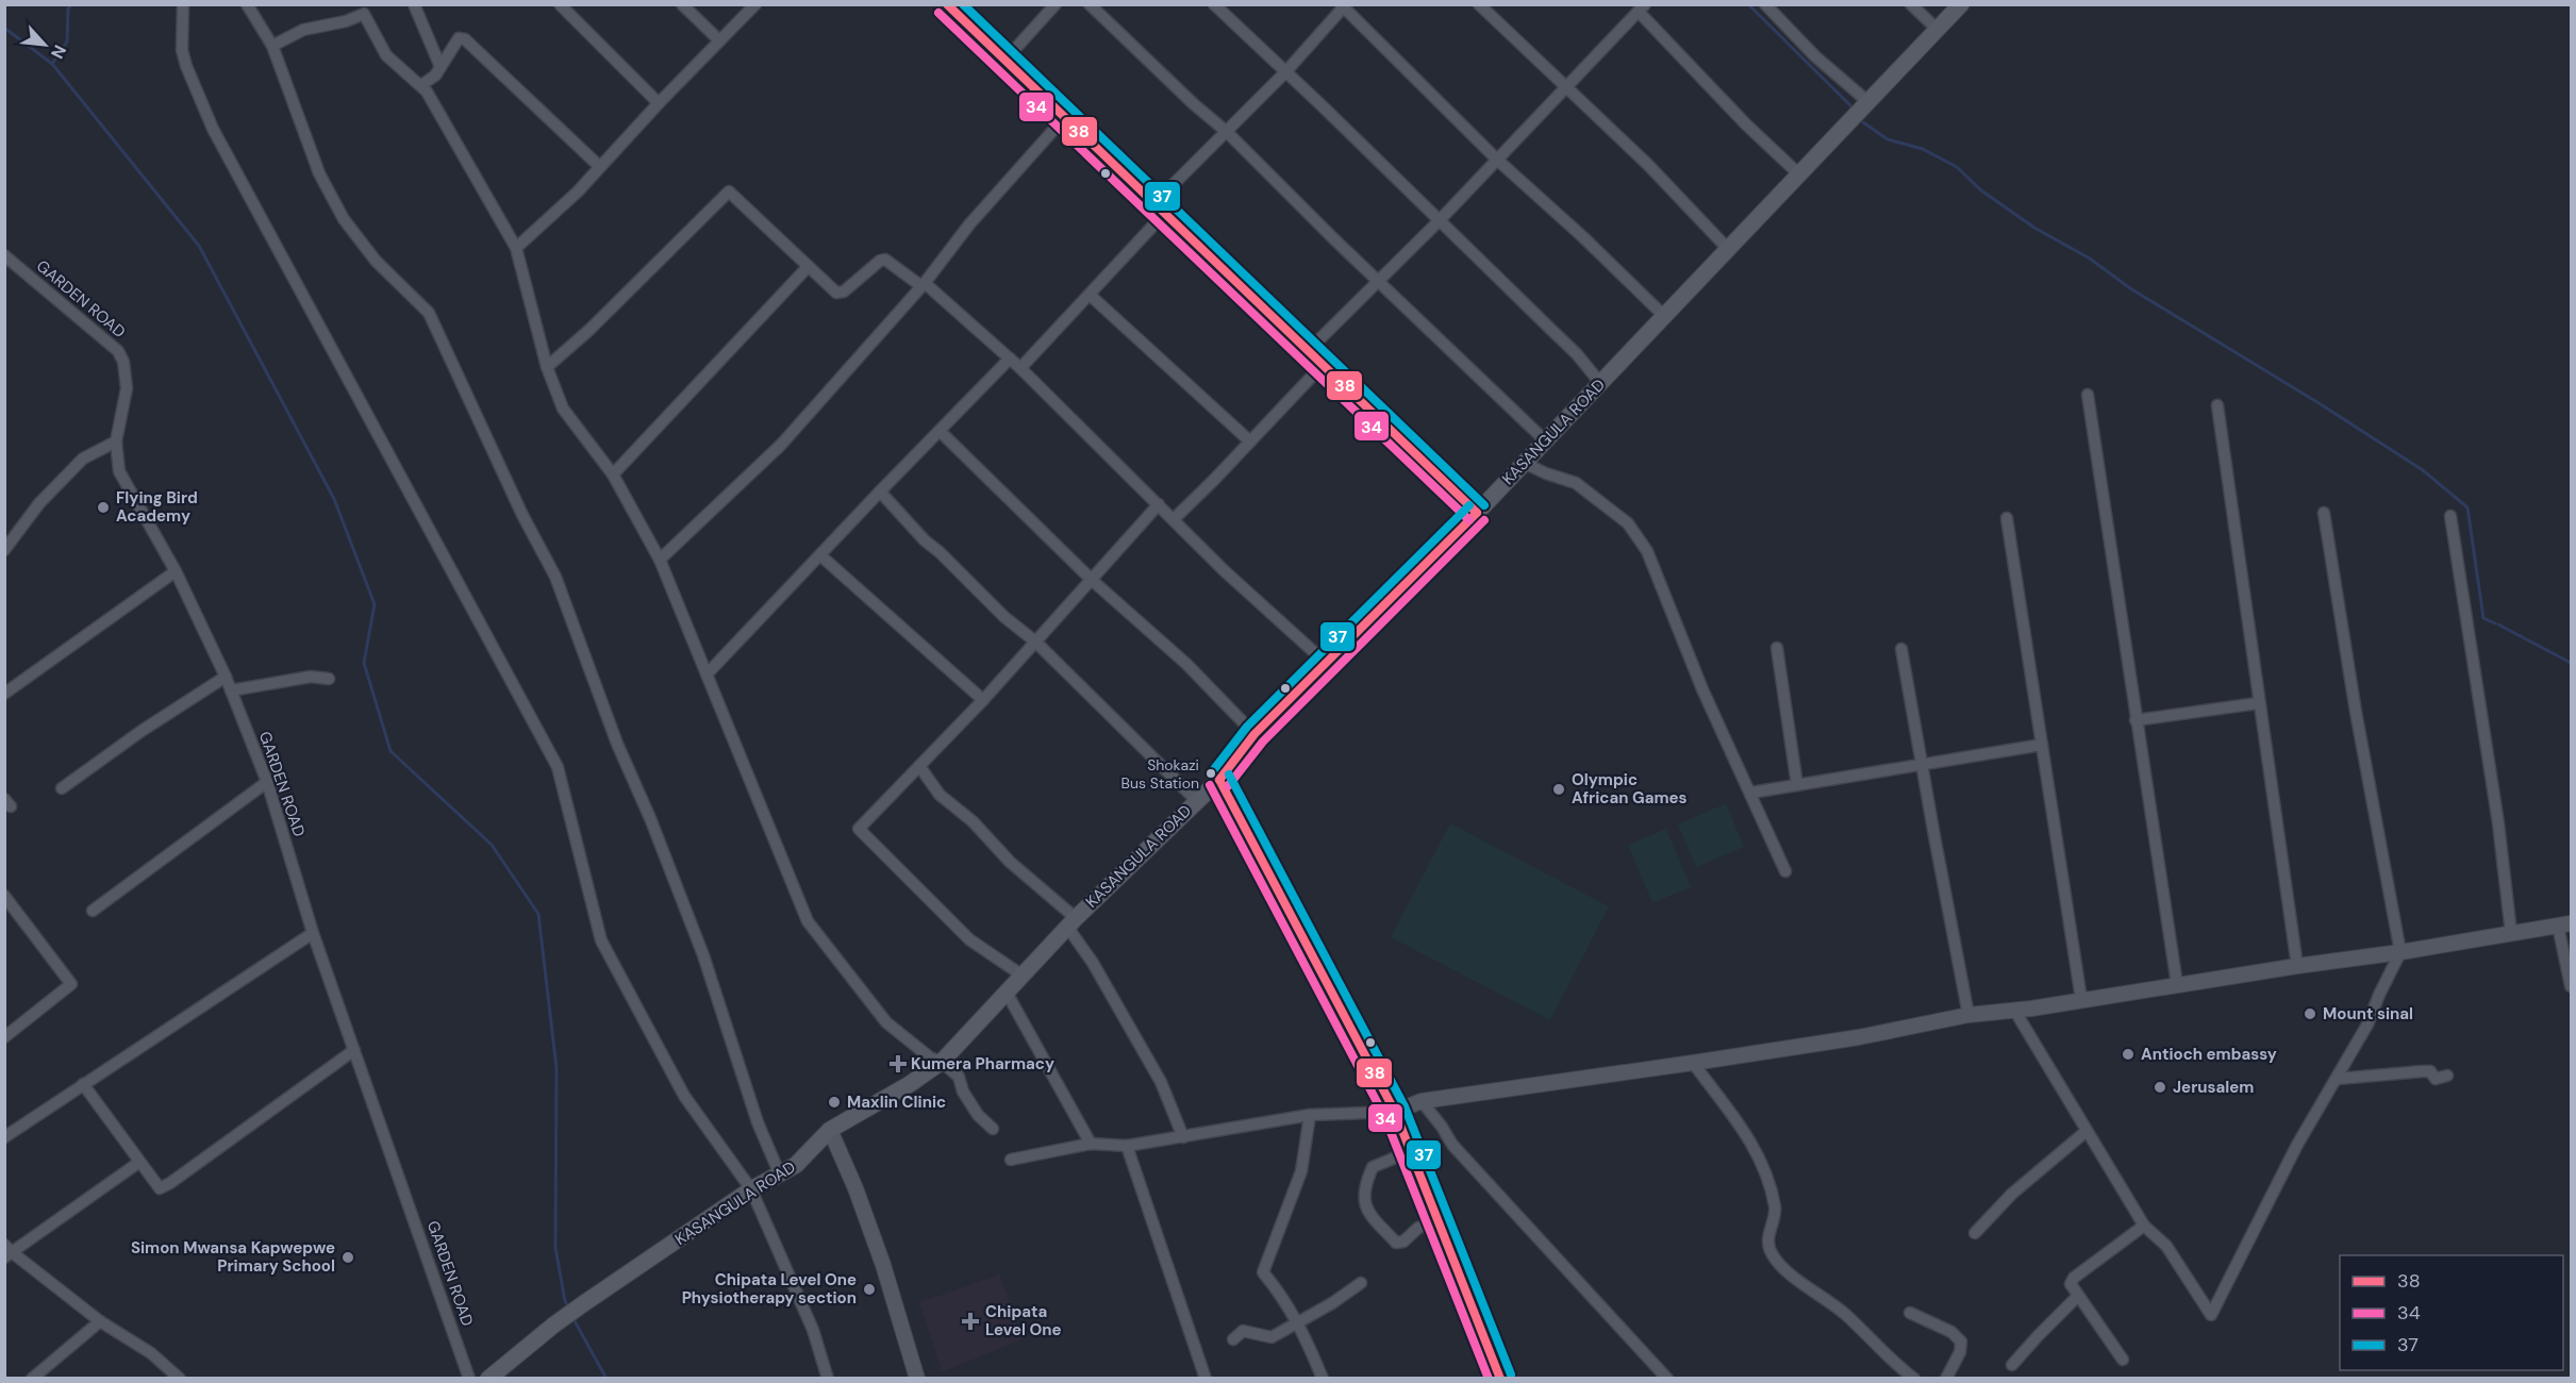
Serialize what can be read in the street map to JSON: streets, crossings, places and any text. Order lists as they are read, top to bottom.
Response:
{
  "streets": {
    "main road": ["KASANGULA ROAD"],
    "street": ["GARDEN ROAD"]
  },
  "places": {
    "other": [
      "Flying Bird Academy",
      "Shokazi Bus Station",
      "Olympic African Games",
      "Mount sinal",
      "Antioch embassy",
      "Jerusalem",
      "Maxlin Clinic",
      "Simon Mwansa Kapwepwe Primary School",
      "Chipata Level One Physiotherapy section"
    ],
    "health": ["Kumera Pharmacy", "Chipata Level One"]
  },
  "lines": ["transit line 38", "transit line 37", "transit line 34"],
  "legend": ["38", "34", "37"],
  "north": "bottom right"
}
